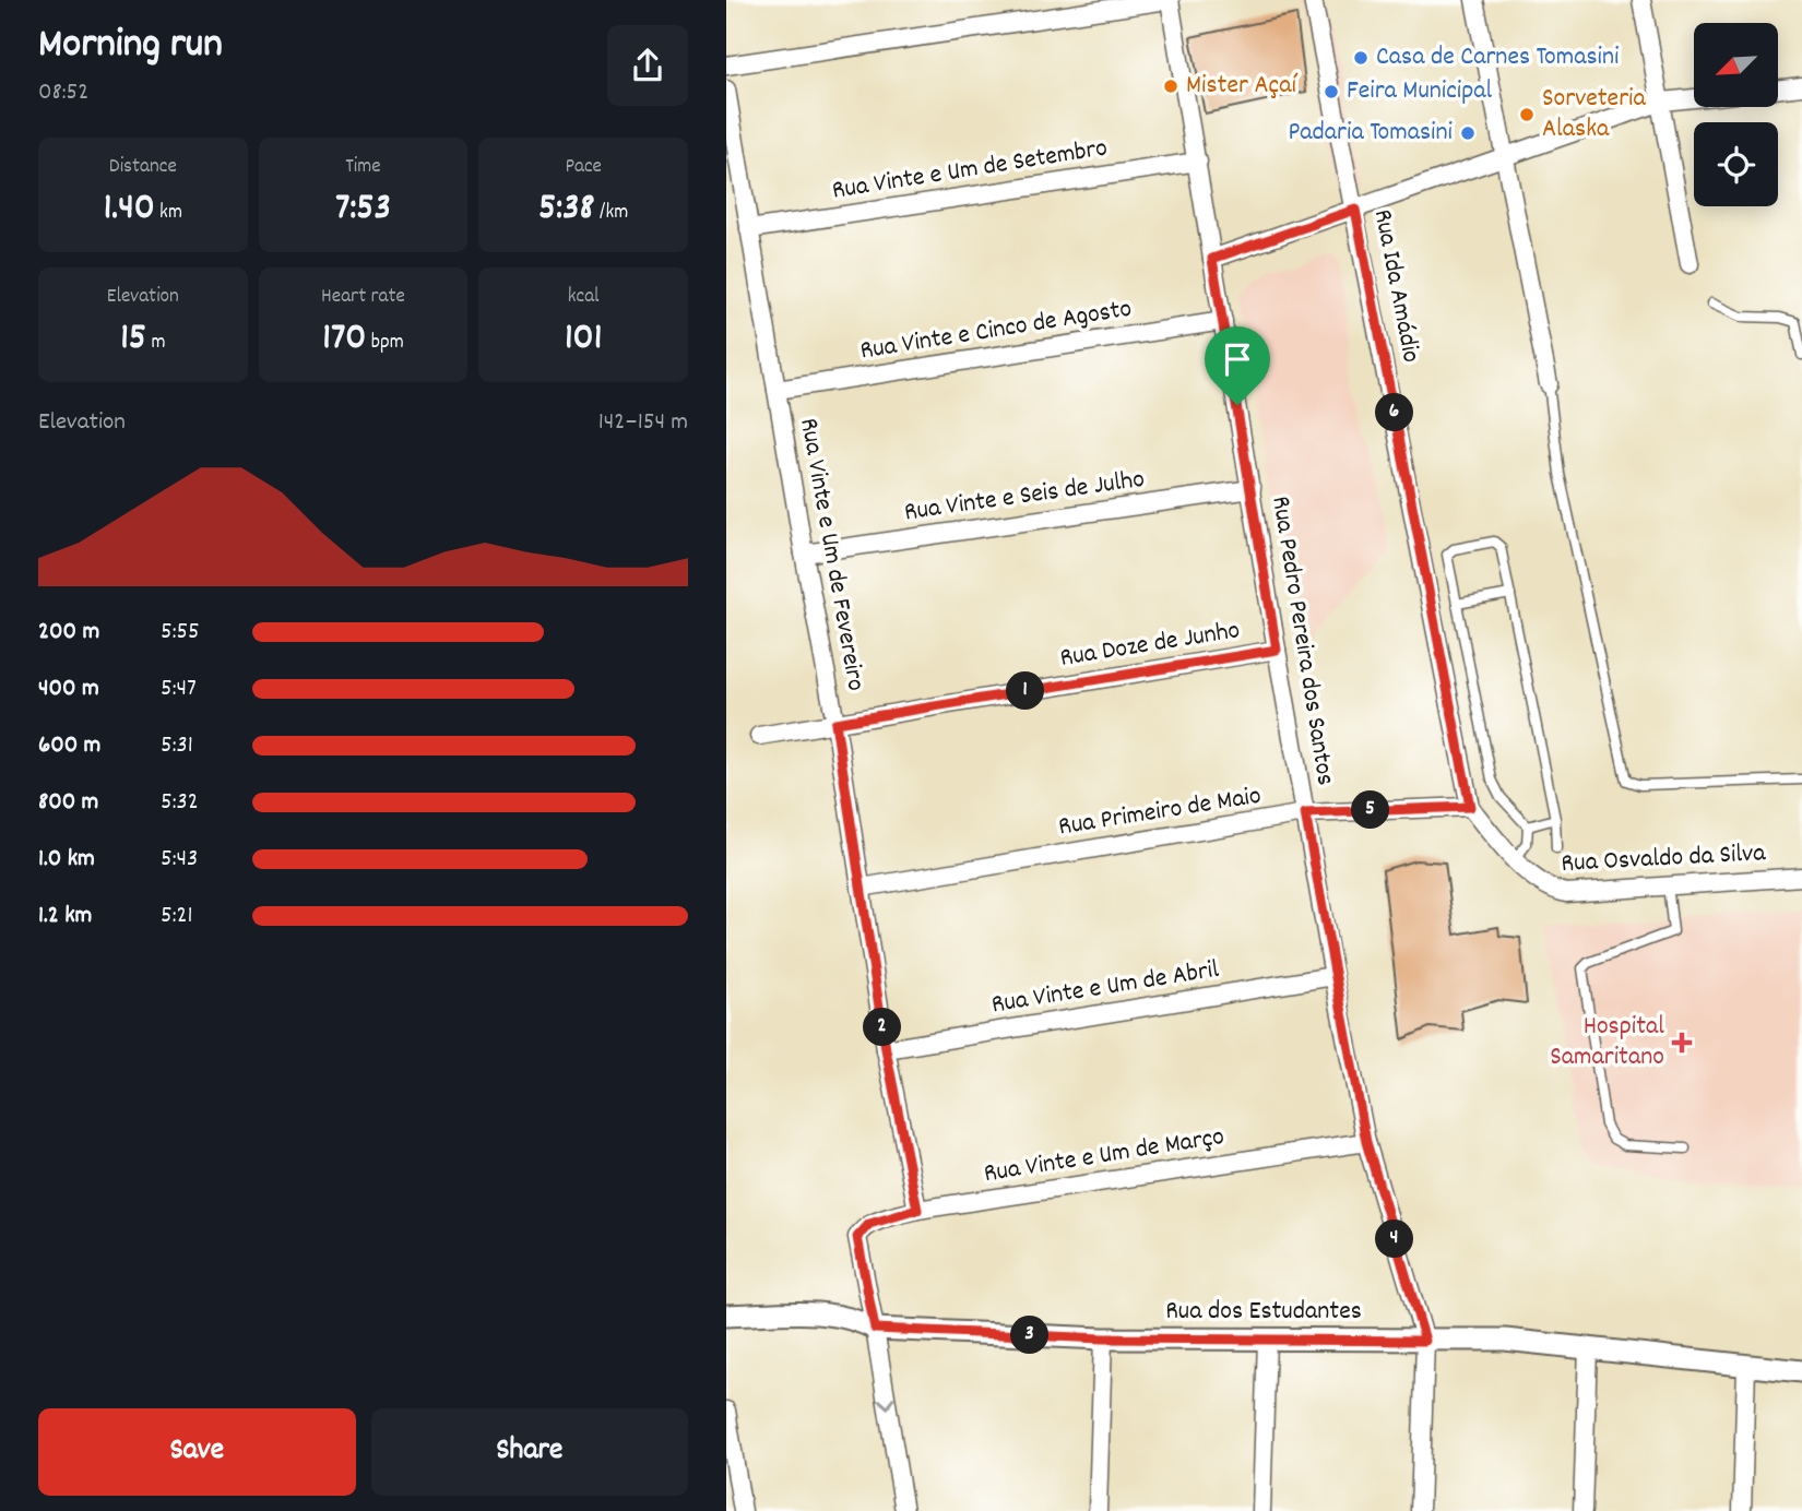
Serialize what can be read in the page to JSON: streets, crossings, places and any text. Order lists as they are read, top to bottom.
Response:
{
  "streets": {
    "street": [
      "Rua Vinte e Um de Setembro",
      "Rua Ida Amádio",
      "Rua Vinte e Cinco de Agosto",
      "Rua Vinte e Seis de Julho",
      "Rua Vinte e Um de Fevereiro",
      "Rua Pedro Pereira dos Santos",
      "Rua Doze de Junho",
      "Rua Primeiro de Maio",
      "Rua Osvaldo da Silva",
      "Rua Vinte e Um de Abril",
      "Rua Vinte e Um de Março",
      "Rua dos Estudantes"
    ]
  },
  "crossings": [
    ["Rua Vinte e Um de Setembro", "Rua Vinte e Um de Fevereiro"],
    ["Rua Vinte e Um de Setembro", "Rua Pedro Pereira dos Santos"],
    ["Rua Ida Amádio", "Rua Primeiro de Maio"],
    ["Rua Ida Amádio", "Rua Osvaldo da Silva"],
    ["Rua Vinte e Cinco de Agosto", "Rua Vinte e Um de Fevereiro"],
    ["Rua Vinte e Cinco de Agosto", "Rua Pedro Pereira dos Santos"],
    ["Rua Vinte e Seis de Julho", "Rua Vinte e Um de Fevereiro"],
    ["Rua Vinte e Seis de Julho", "Rua Pedro Pereira dos Santos"],
    ["Rua Vinte e Um de Fevereiro", "Rua Doze de Junho"],
    ["Rua Vinte e Um de Fevereiro", "Rua Primeiro de Maio"],
    ["Rua Vinte e Um de Fevereiro", "Rua Vinte e Um de Abril"],
    ["Rua Vinte e Um de Fevereiro", "Rua Vinte e Um de Março"],
    ["Rua Pedro Pereira dos Santos", "Rua Doze de Junho"],
    ["Rua Pedro Pereira dos Santos", "Rua Primeiro de Maio"],
    ["Rua Pedro Pereira dos Santos", "Rua Vinte e Um de Abril"],
    ["Rua Pedro Pereira dos Santos", "Rua Vinte e Um de Março"],
    ["Rua Pedro Pereira dos Santos", "Rua dos Estudantes"],
    ["Rua Primeiro de Maio", "Rua Osvaldo da Silva"],
    ["Rua Vinte e Um de Março", "Rua dos Estudantes"]
  ],
  "places": {
    "other": [
      "Casa de Carnes Tomasini",
      "Mister Açaí",
      "Feira Municipal",
      "Sorveteria Alaska",
      "Padaria Tomasini"
    ],
    "health": ["Hospital Samaritano"]
  },
  "north": "bottom left",
  "page": {
    "heading": ["Morning run", "08:52"],
    "stats": [
      ["Distance", "1.40 km"],
      ["Time", "7:53"],
      ["Pace", "5:38 /km"],
      ["Elevation", "15 m"],
      ["Heart rate", "170 bpm"],
      ["kcal", "101"]
    ],
    "chart": ["Elevation", "142–154 m"],
    "pins": [
      "6",
      "1",
      "5",
      "2",
      "4",
      "3"
    ],
    "list": [
      {
        "name": "200 m",
        "note": "5:55"
      },
      {
        "name": "400 m",
        "note": "5:47"
      },
      {
        "name": "600 m",
        "note": "5:31"
      },
      {
        "name": "800 m",
        "note": "5:32"
      },
      {
        "name": "1.0 km",
        "note": "5:43"
      },
      {
        "name": "1.2 km",
        "note": "5:21"
      }
    ],
    "buttons": ["Save", "Share"]
  }
}
